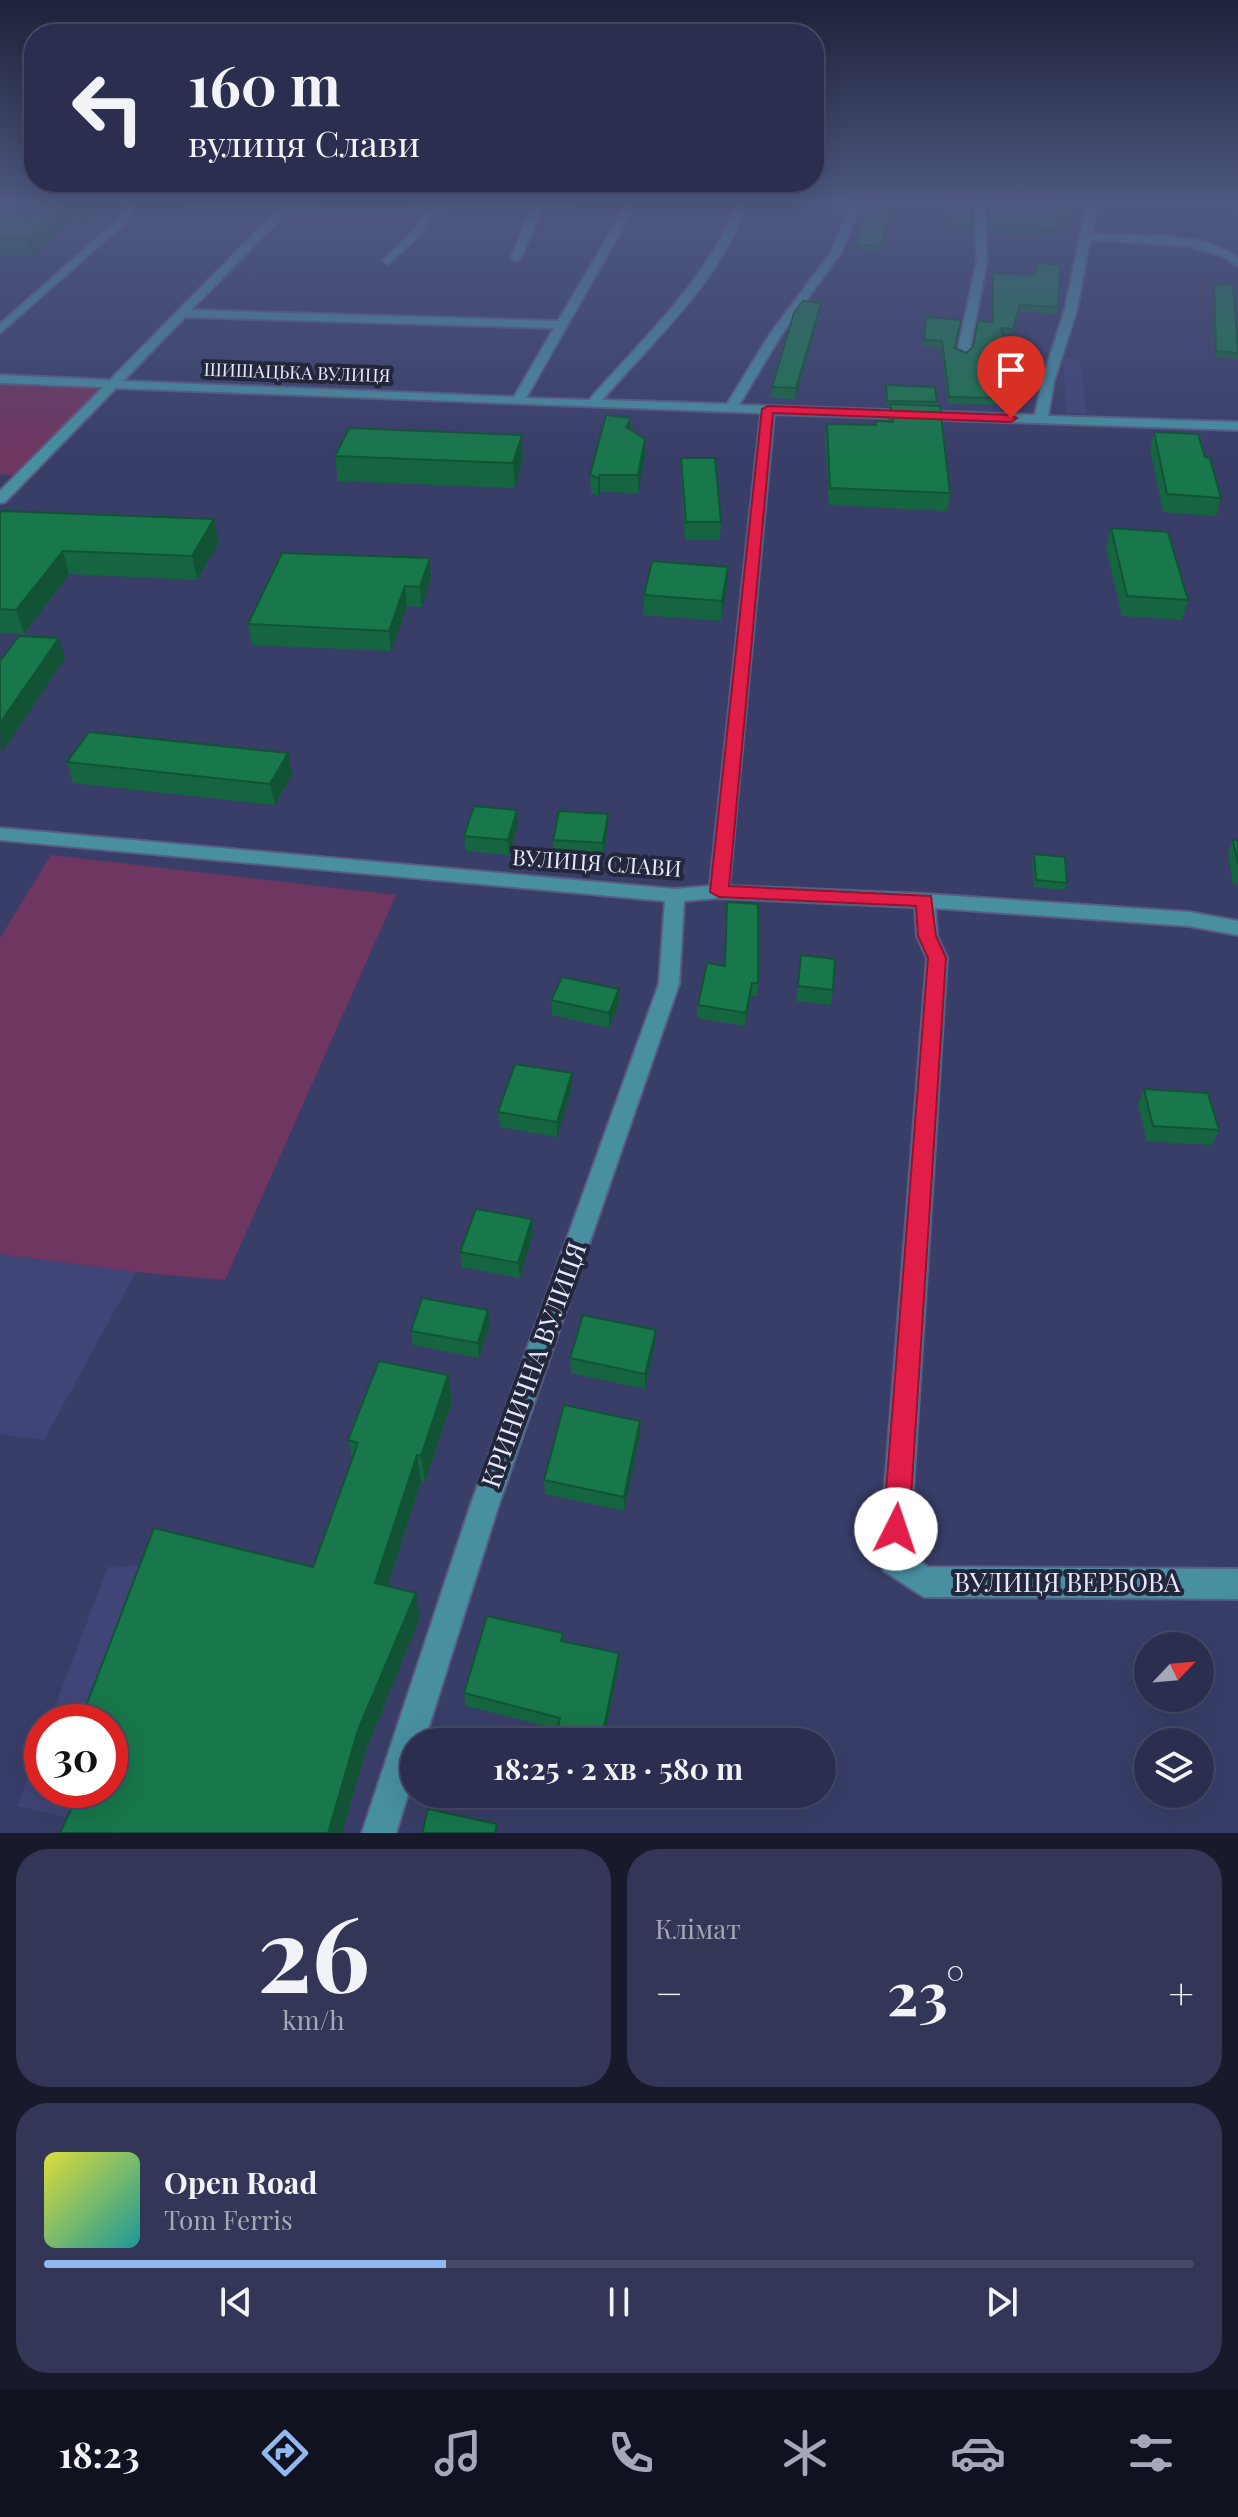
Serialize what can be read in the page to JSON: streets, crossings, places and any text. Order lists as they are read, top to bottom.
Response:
{
  "streets": {
    "street": [
      "ШИШАЦЬКА ВУЛИЦЯ",
      "ВУЛИЦЯ СЛАВИ",
      "КРИНИЧНА ВУЛИЦЯ",
      "ВУЛИЦЯ ВЕРБОВА"
    ]
  },
  "crossings": [
    ["ВУЛИЦЯ СЛАВИ", "КРИНИЧНА ВУЛИЦЯ"],
    ["ВУЛИЦЯ СЛАВИ", "ВУЛИЦЯ ВЕРБОВА"]
  ],
  "north": "top right",
  "page": {
    "turn": ["160 m", "вулиця Слави"],
    "limit": "30",
    "trip": "18:25 · 2 хв · 580 m",
    "tile": [
      ["26", "km/h"],
      "Клімат"
    ],
    "heat": ["−", "23°", "+"],
    "song": ["Open Road", "Tom Ferris"],
    "tabs": "18:23"
  }
}
